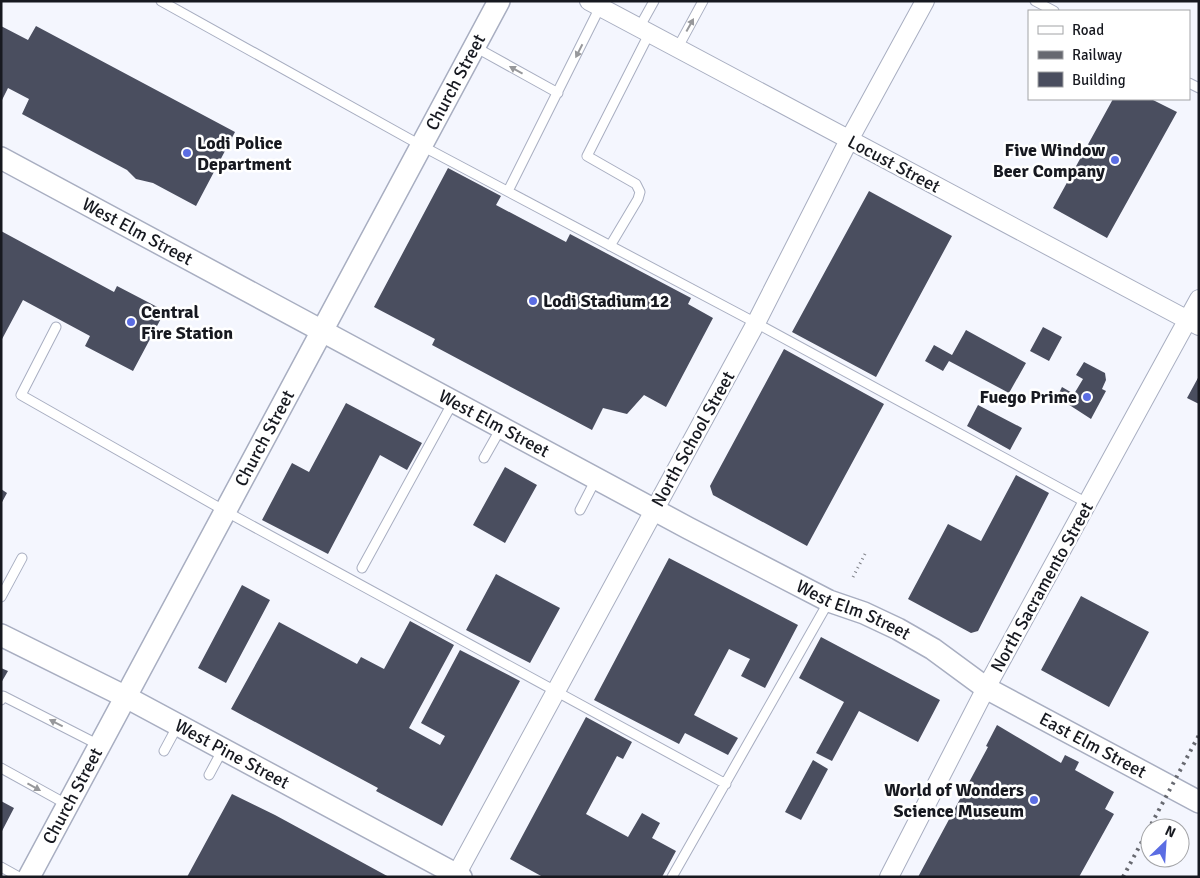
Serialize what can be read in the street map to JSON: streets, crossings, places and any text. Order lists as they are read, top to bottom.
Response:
{
  "streets": {
    "street": [
      "Church Street",
      "Locust Street",
      "West Elm Street",
      "North School Street",
      "North Sacramento Street",
      "East Elm Street",
      "West Pine Street"
    ]
  },
  "crossings": [
    ["Church Street", "West Elm Street"],
    ["Church Street", "West Pine Street"],
    ["Locust Street", "North School Street"],
    ["Locust Street", "North Sacramento Street"],
    ["West Elm Street", "North School Street"],
    ["West Elm Street", "North Sacramento Street"],
    ["West Elm Street", "East Elm Street"],
    ["North School Street", "West Pine Street"],
    ["North Sacramento Street", "East Elm Street"]
  ],
  "places": [
    "Lodi Police Department",
    "Five Window Beer Company",
    "Lodi Stadium 12",
    "Central Fire Station",
    "Fuego Prime",
    "World of Wonders Science Museum"
  ],
  "legend": ["Road", "Railway", "Building"],
  "north": "top right"
}
